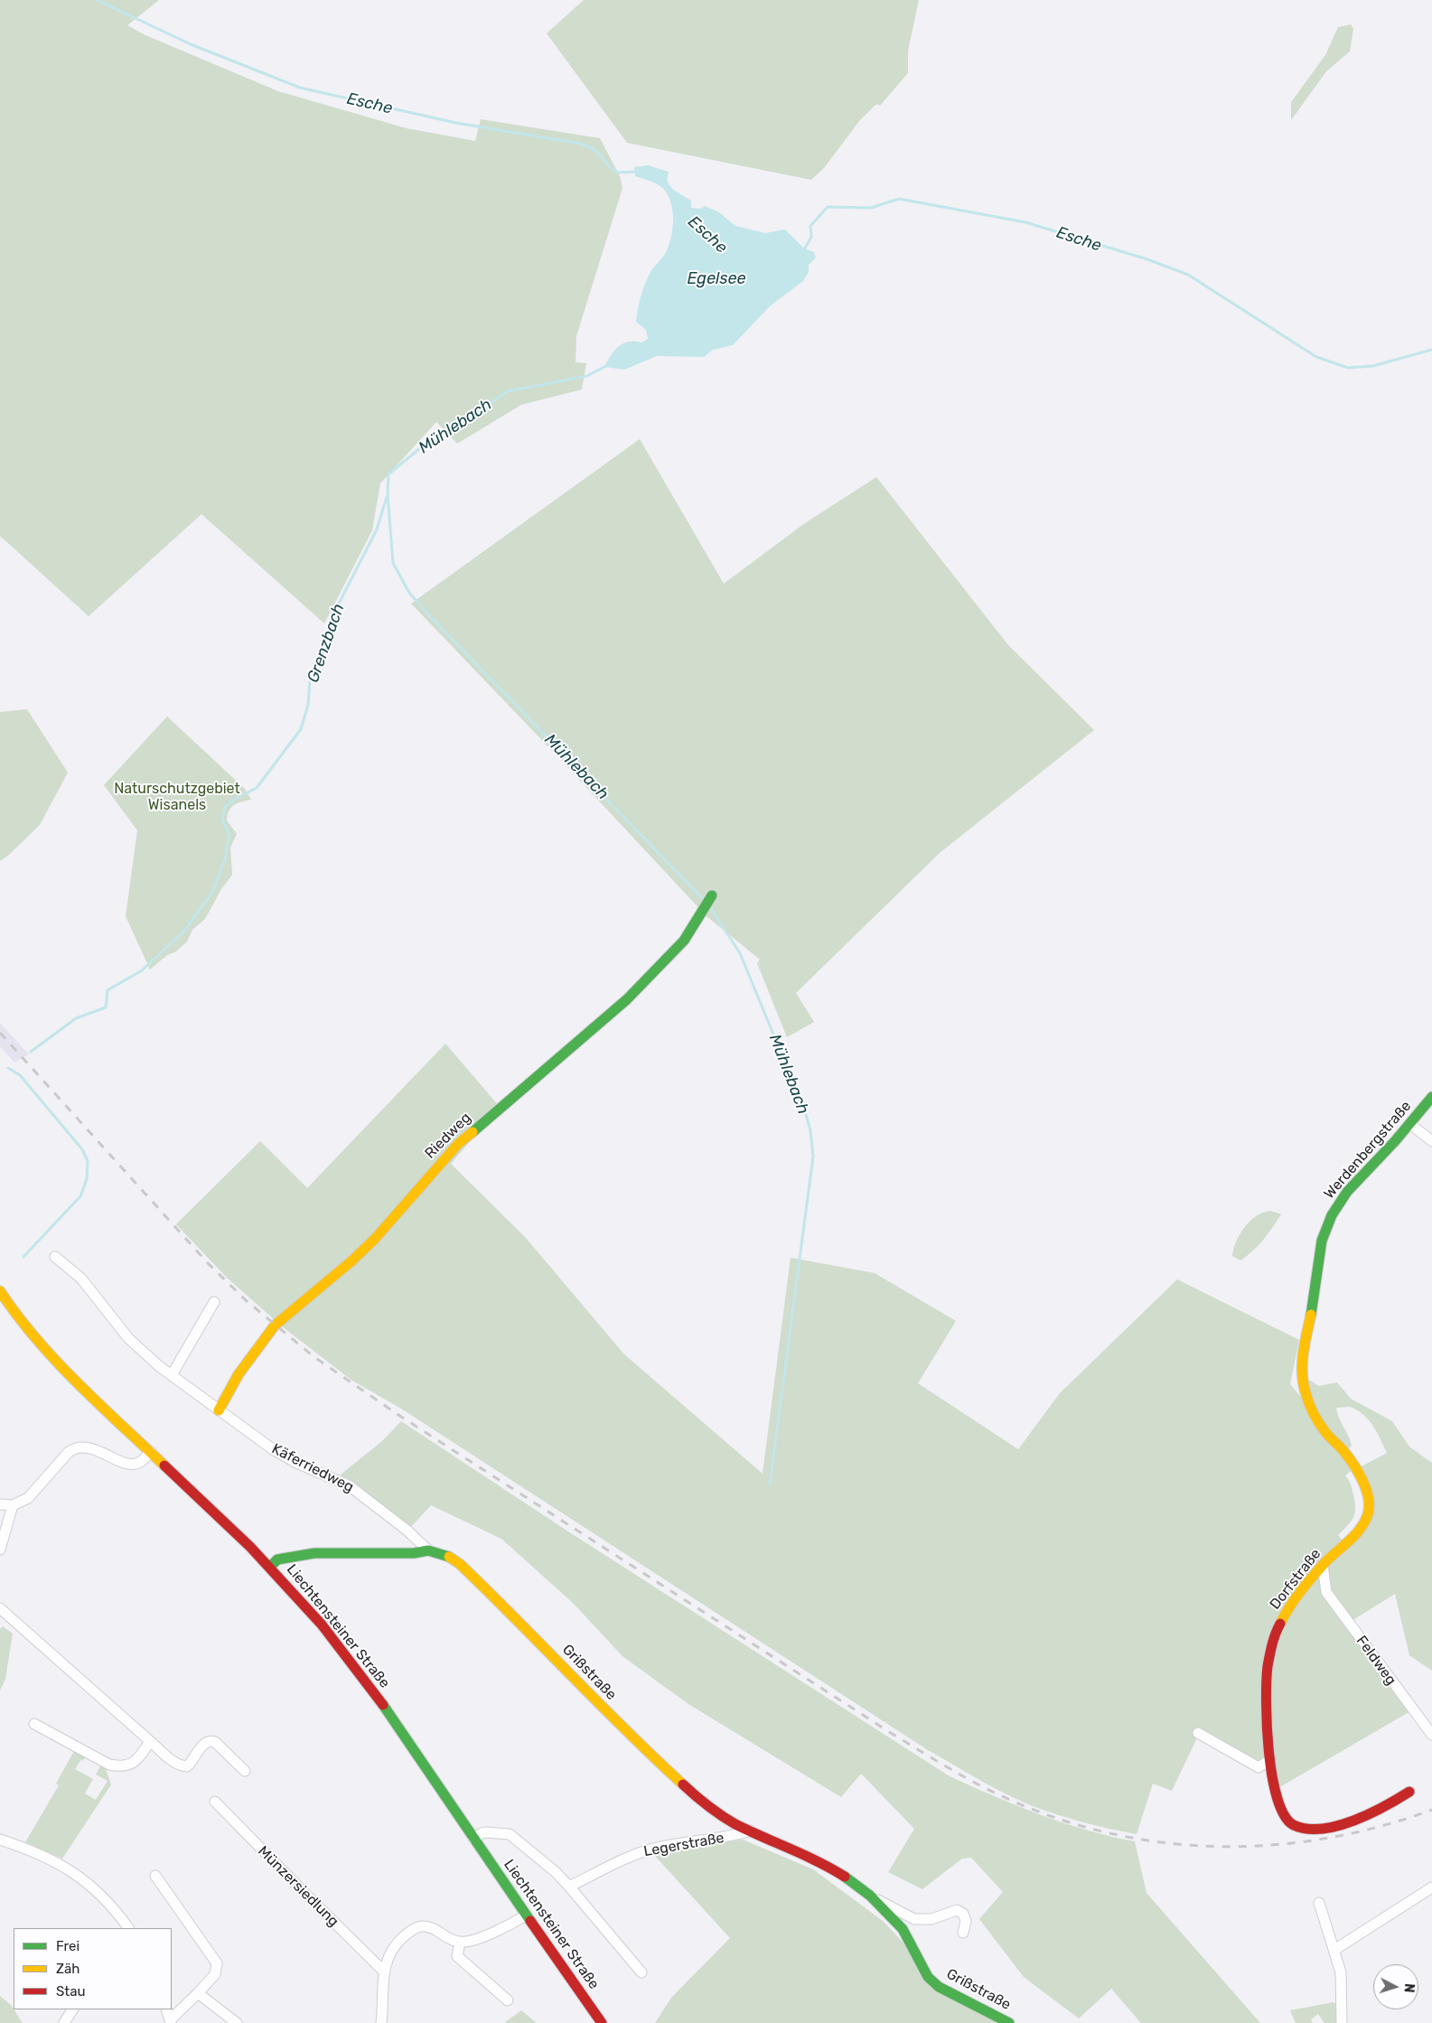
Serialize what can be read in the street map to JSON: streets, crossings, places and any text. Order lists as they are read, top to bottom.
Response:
{
  "streets": {
    "street": [
      "Riedweg",
      "Werdenbergstraße",
      "Käferriedweg",
      "Dorfstraße",
      "Liechtensteiner Straße",
      "Feldweg",
      "Grißstraße",
      "Legerstraße",
      "Münzersiedlung"
    ]
  },
  "crossings": [
    ["Riedweg", "Käferriedweg"],
    ["Werdenbergstraße", "Dorfstraße"],
    ["Käferriedweg", "Grißstraße"],
    ["Dorfstraße", "Feldweg"],
    ["Liechtensteiner Straße", "Grißstraße"],
    ["Grißstraße", "Legerstraße"]
  ],
  "water": [
    "Esche",
    "Egelsee",
    "Mühlebach",
    "Grenzbach"
  ],
  "parks": ["Naturschutzgebiet Wisanels"],
  "legend": ["Frei", "Zäh", "Stau"],
  "north": "right"
}
